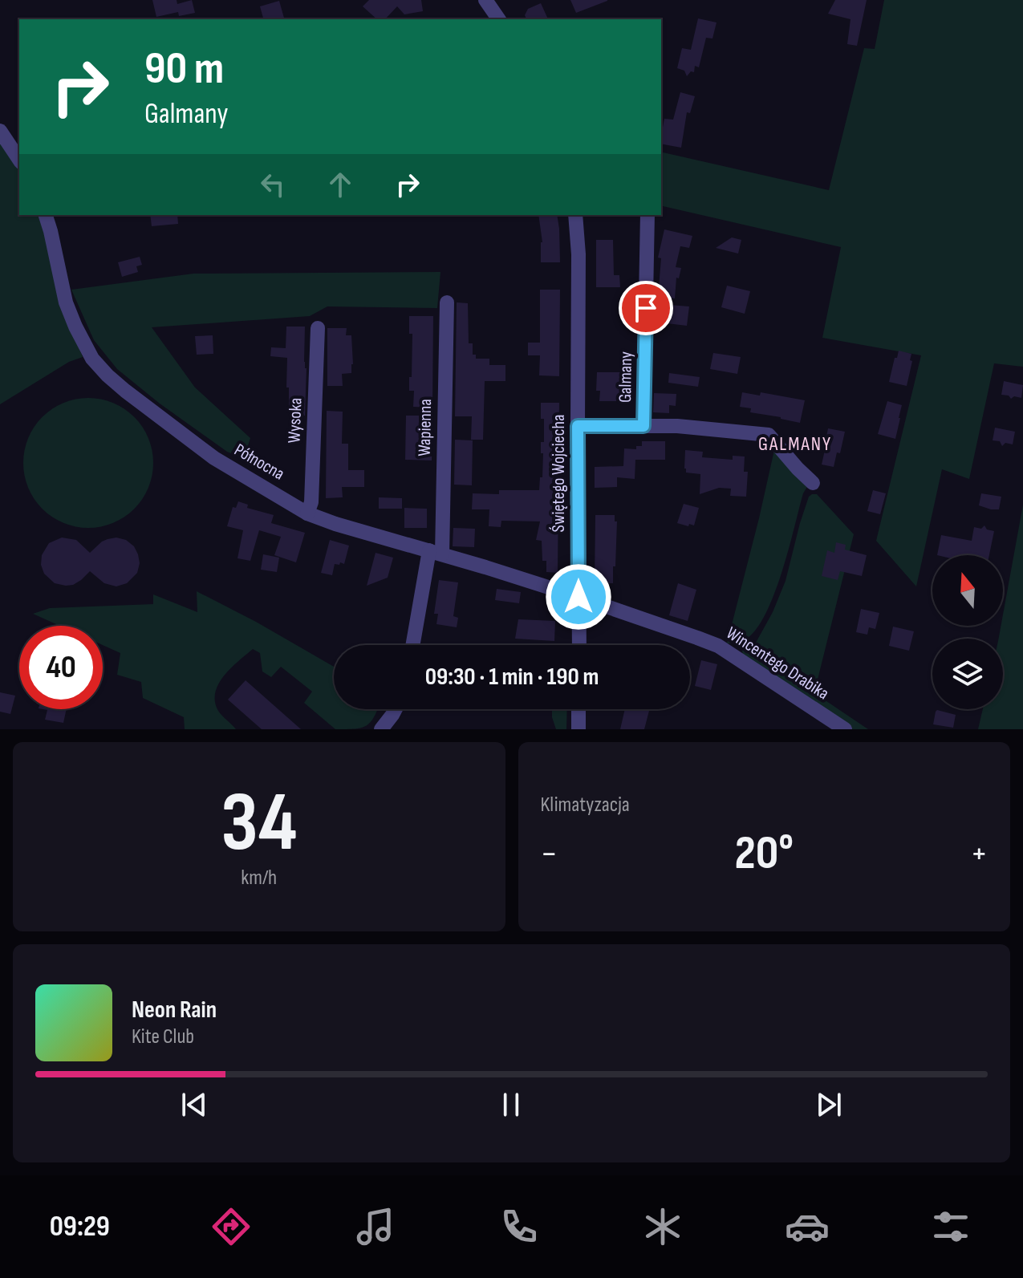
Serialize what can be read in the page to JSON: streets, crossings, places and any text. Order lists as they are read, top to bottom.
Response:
{
  "streets": {
    "street": [
      "Galmany",
      "Wysoka",
      "Wapienna",
      "Północna",
      "Świętego Wojciecha",
      "Wincentego Drabika"
    ]
  },
  "crossings": [
    ["Galmany", "Świętego Wojciecha"],
    ["Wysoka", "Północna"],
    ["Wapienna", "Północna"],
    ["Północna", "Świętego Wojciecha"],
    ["Północna", "Wincentego Drabika"],
    ["Świętego Wojciecha", "Wincentego Drabika"]
  ],
  "districts": ["GALMANY"],
  "north": "top",
  "page": {
    "turn": ["90 m", "Galmany"],
    "limit": "40",
    "trip": "09:30 · 1 min · 190 m",
    "tile": [
      ["34", "km/h"],
      "Klimatyzacja"
    ],
    "heat": ["−", "20°", "+"],
    "song": ["Neon Rain", "Kite Club"],
    "tabs": "09:29"
  }
}
